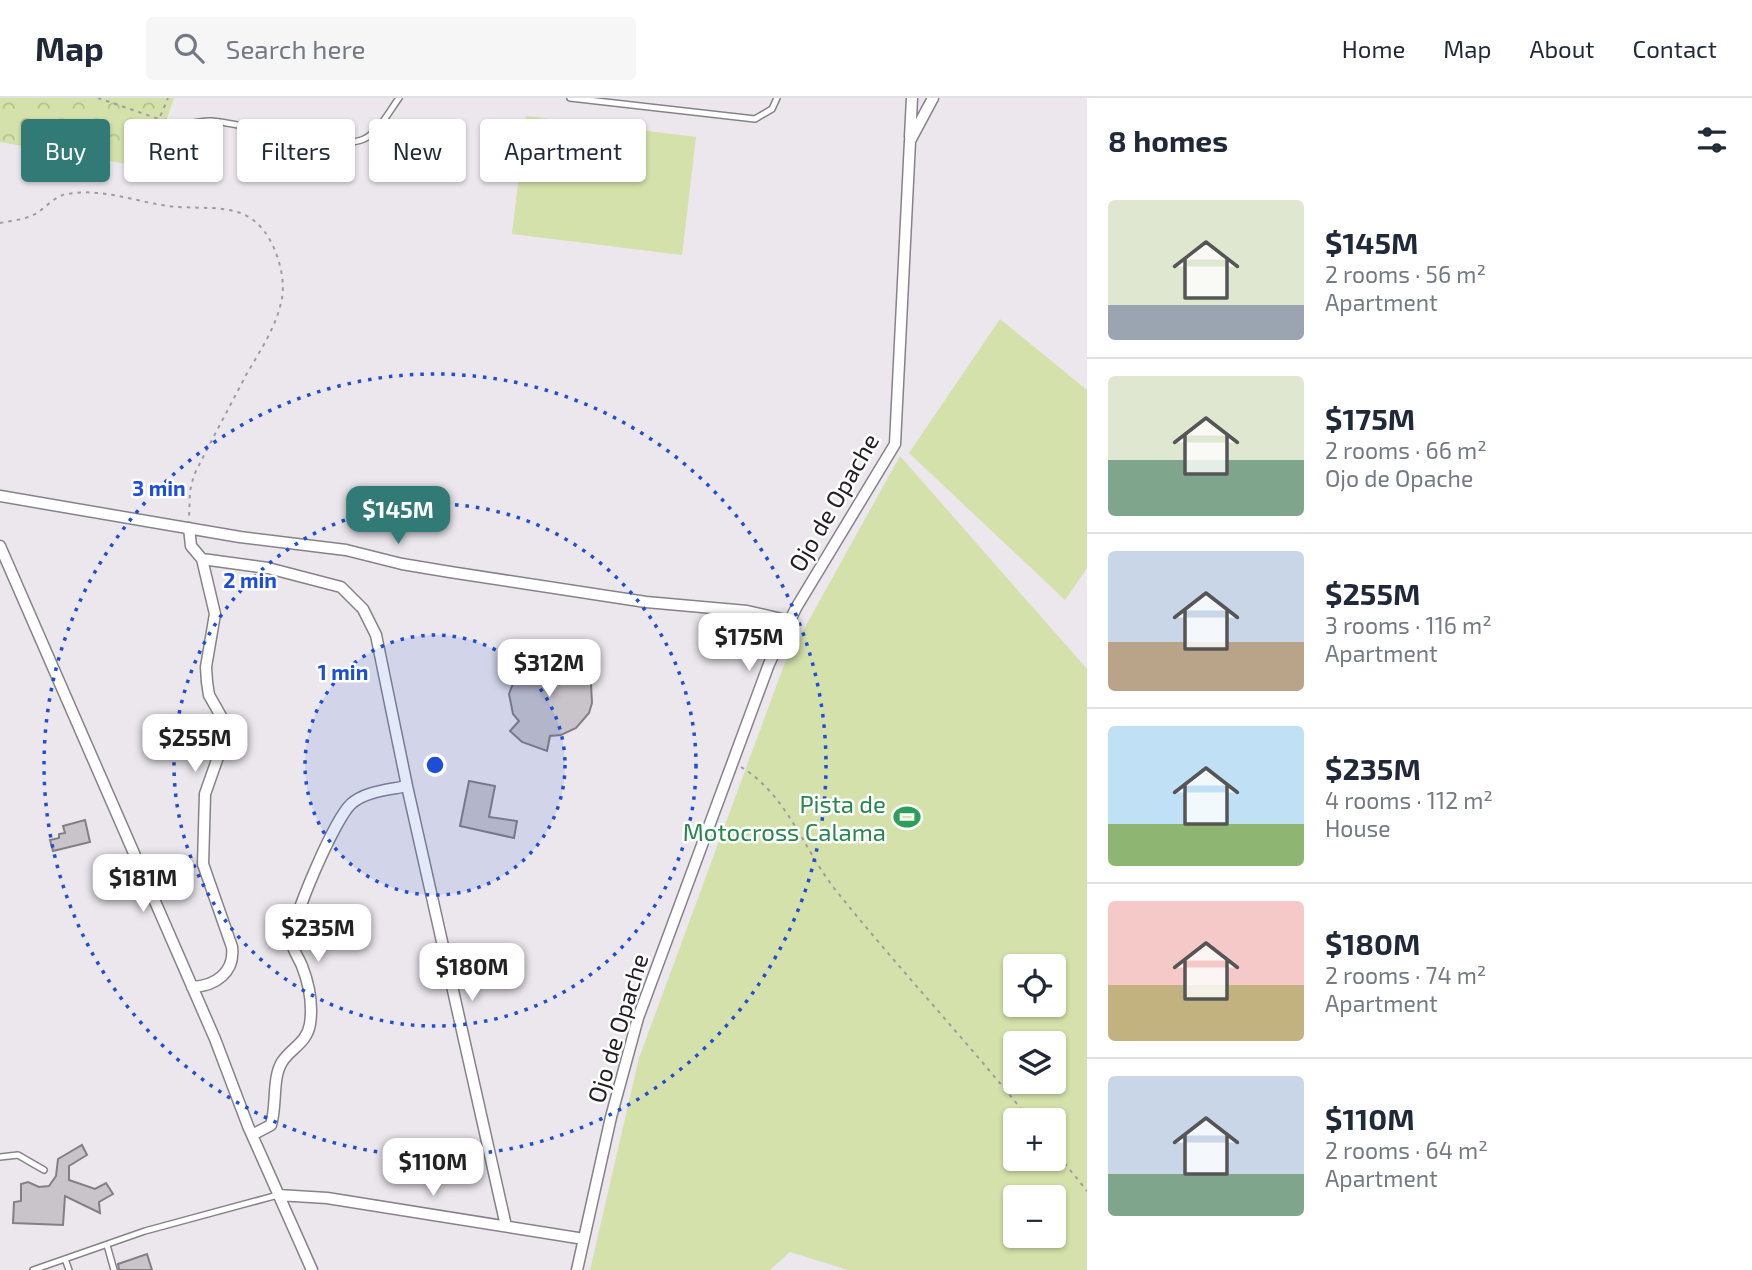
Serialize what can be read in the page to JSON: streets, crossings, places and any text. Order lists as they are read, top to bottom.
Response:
{
  "streets": {
    "street": ["Ojo de Opache"]
  },
  "places": {
    "sports": ["Pista de Motocross Calama"]
  },
  "page": {
    "header": "Map",
    "search": "Search here",
    "nav": [
      "Home",
      "Map",
      "About",
      "Contact"
    ],
    "heading": "8 homes",
    "chip": [
      "Buy",
      "Rent",
      "Filters",
      "New",
      "Apartment"
    ],
    "list": [
      {
        "name": "$145M",
        "note": "2 rooms · 56 m² · Apartment"
      },
      {
        "name": "$175M",
        "note": "2 rooms · 66 m² · Ojo de Opache"
      },
      {
        "name": "$255M",
        "note": "3 rooms · 116 m² · Apartment"
      },
      {
        "name": "$235M",
        "note": "4 rooms · 112 m² · House"
      },
      {
        "name": "$180M",
        "note": "2 rooms · 74 m² · Apartment"
      },
      {
        "name": "$110M",
        "note": "2 rooms · 64 m² · Apartment"
      }
    ],
    "price": [
      "$145M",
      "$175M",
      "$312M",
      "$255M",
      "$181M",
      "$235M",
      "$180M",
      "$110M"
    ],
    "map_buttons": ["+", "−"]
  },
  "rings": ["3 min", "2 min", "1 min"]
}
